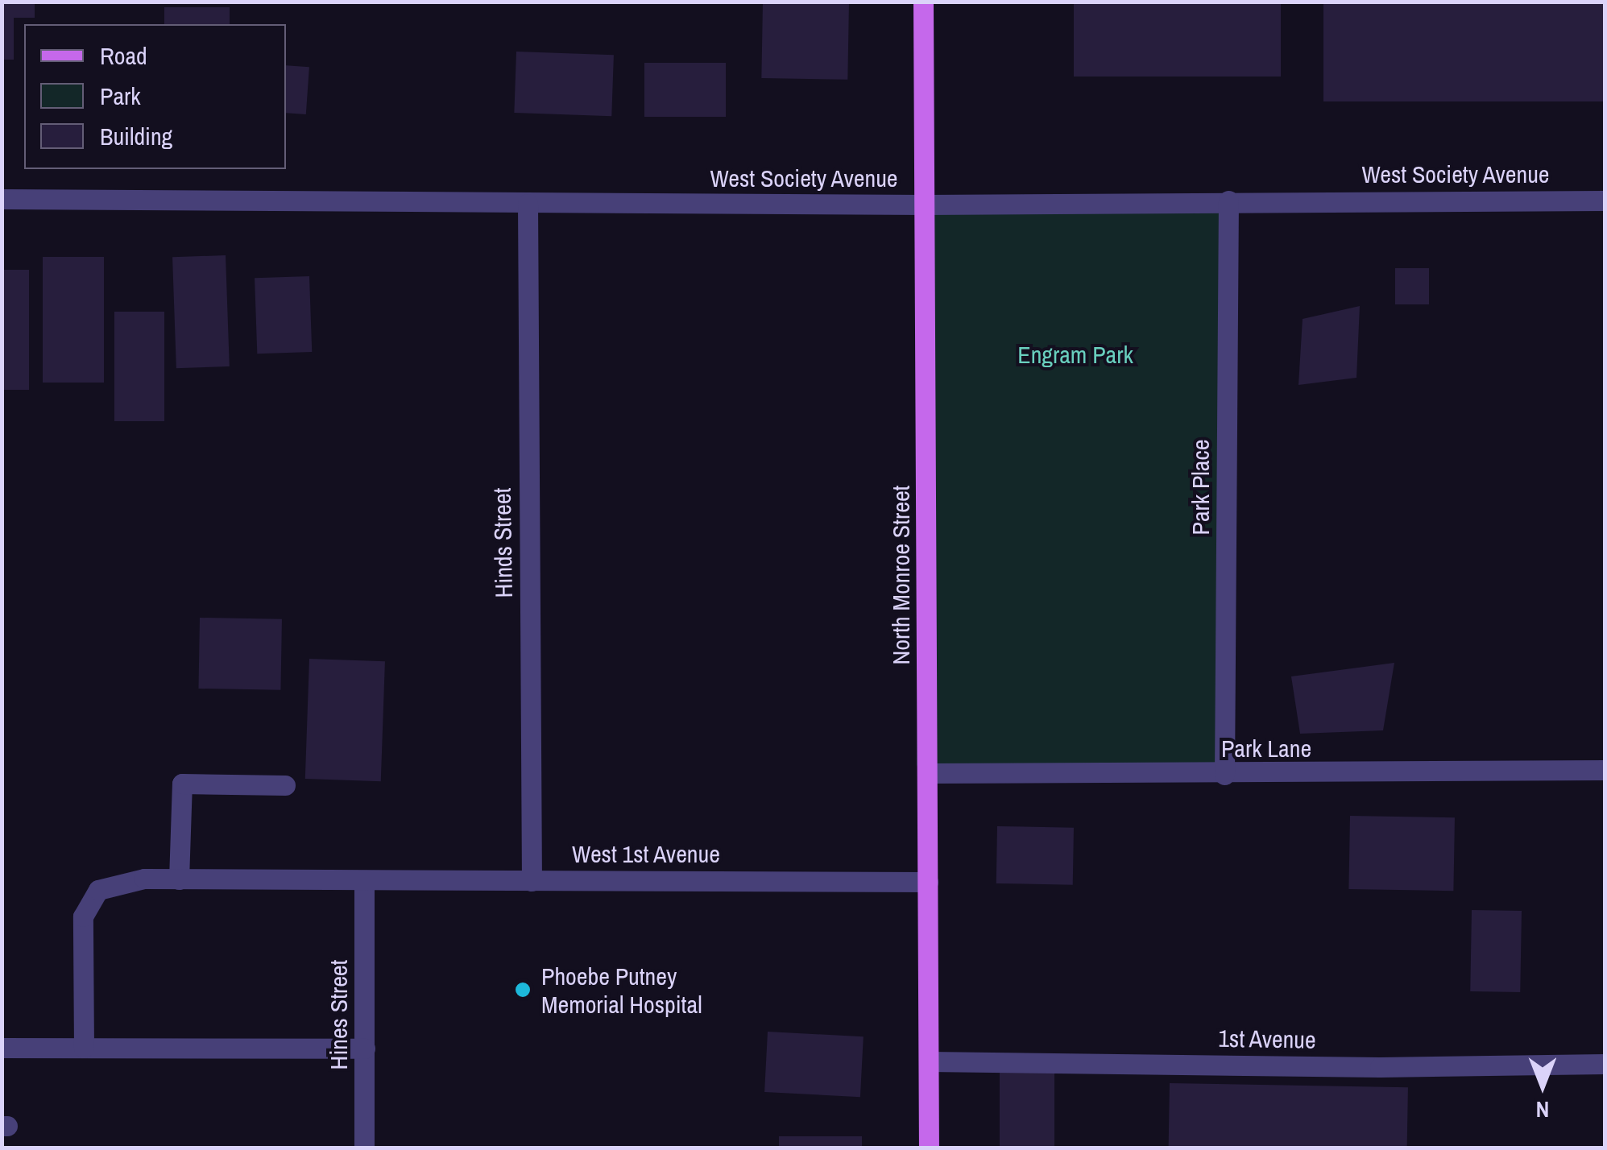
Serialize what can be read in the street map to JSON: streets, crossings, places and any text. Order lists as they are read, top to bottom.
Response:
{
  "streets": {
    "main road": ["North Monroe Street"],
    "street": [
      "West Society Avenue",
      "Park Place",
      "Hinds Street",
      "Park Lane",
      "West 1st Avenue",
      "Hines Street",
      "1st Avenue"
    ]
  },
  "crossings": [
    ["West Society Avenue", "Park Place"],
    ["West Society Avenue", "Hinds Street"],
    ["West Society Avenue", "North Monroe Street"],
    ["Park Place", "Park Lane"],
    ["Hinds Street", "West 1st Avenue"],
    ["North Monroe Street", "Park Lane"],
    ["North Monroe Street", "West 1st Avenue"],
    ["North Monroe Street", "1st Avenue"],
    ["West 1st Avenue", "Hines Street"]
  ],
  "parks": ["Engram Park"],
  "places": ["Phoebe Putney Memorial Hospital"],
  "legend": ["Road", "Park", "Building"],
  "north": "bottom"
}
